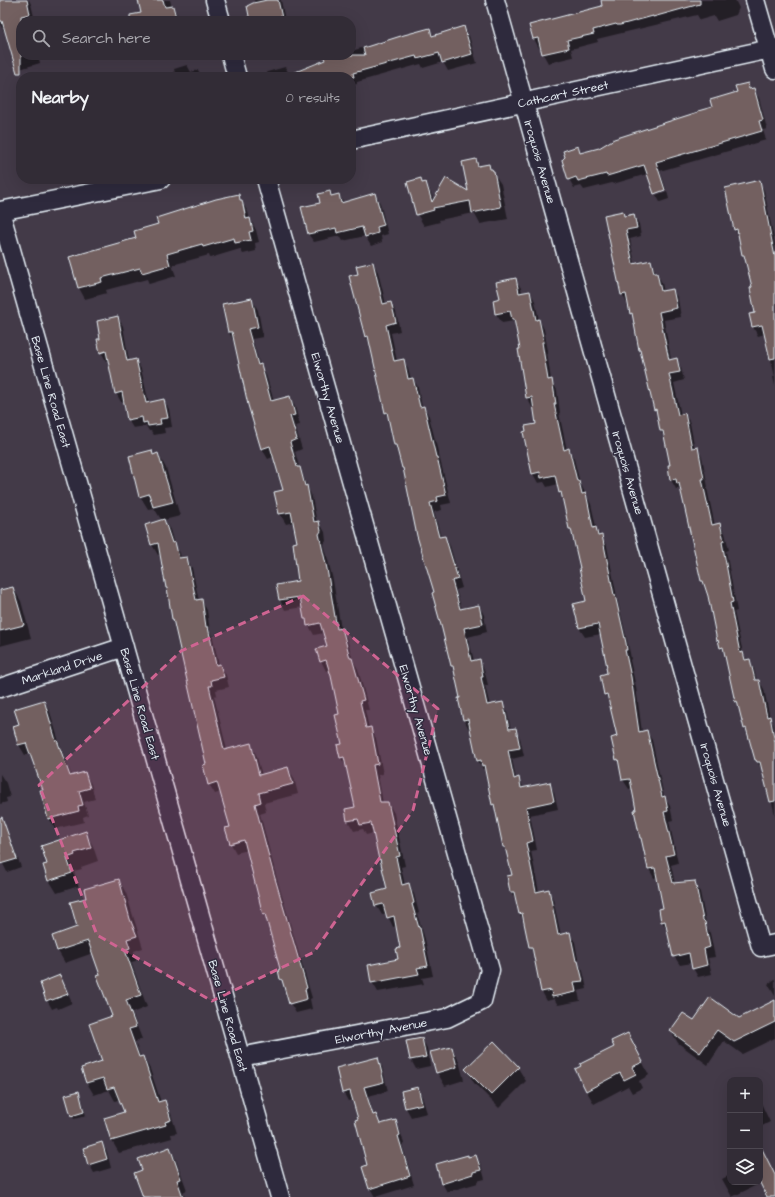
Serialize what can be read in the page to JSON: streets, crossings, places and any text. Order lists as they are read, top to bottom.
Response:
{
  "streets": {
    "street": [
      "Cathcart Street",
      "Iroquois Avenue",
      "Base Line Road East",
      "Elworthy Avenue",
      "Markland Drive"
    ]
  },
  "crossings": [
    ["Cathcart Street", "Iroquois Avenue"],
    ["Base Line Road East", "Elworthy Avenue"],
    ["Base Line Road East", "Markland Drive"]
  ],
  "page": {
    "search": "Search here",
    "heading": ["Nearby", "0 results"],
    "map_buttons": ["+", "−"]
  }
}
